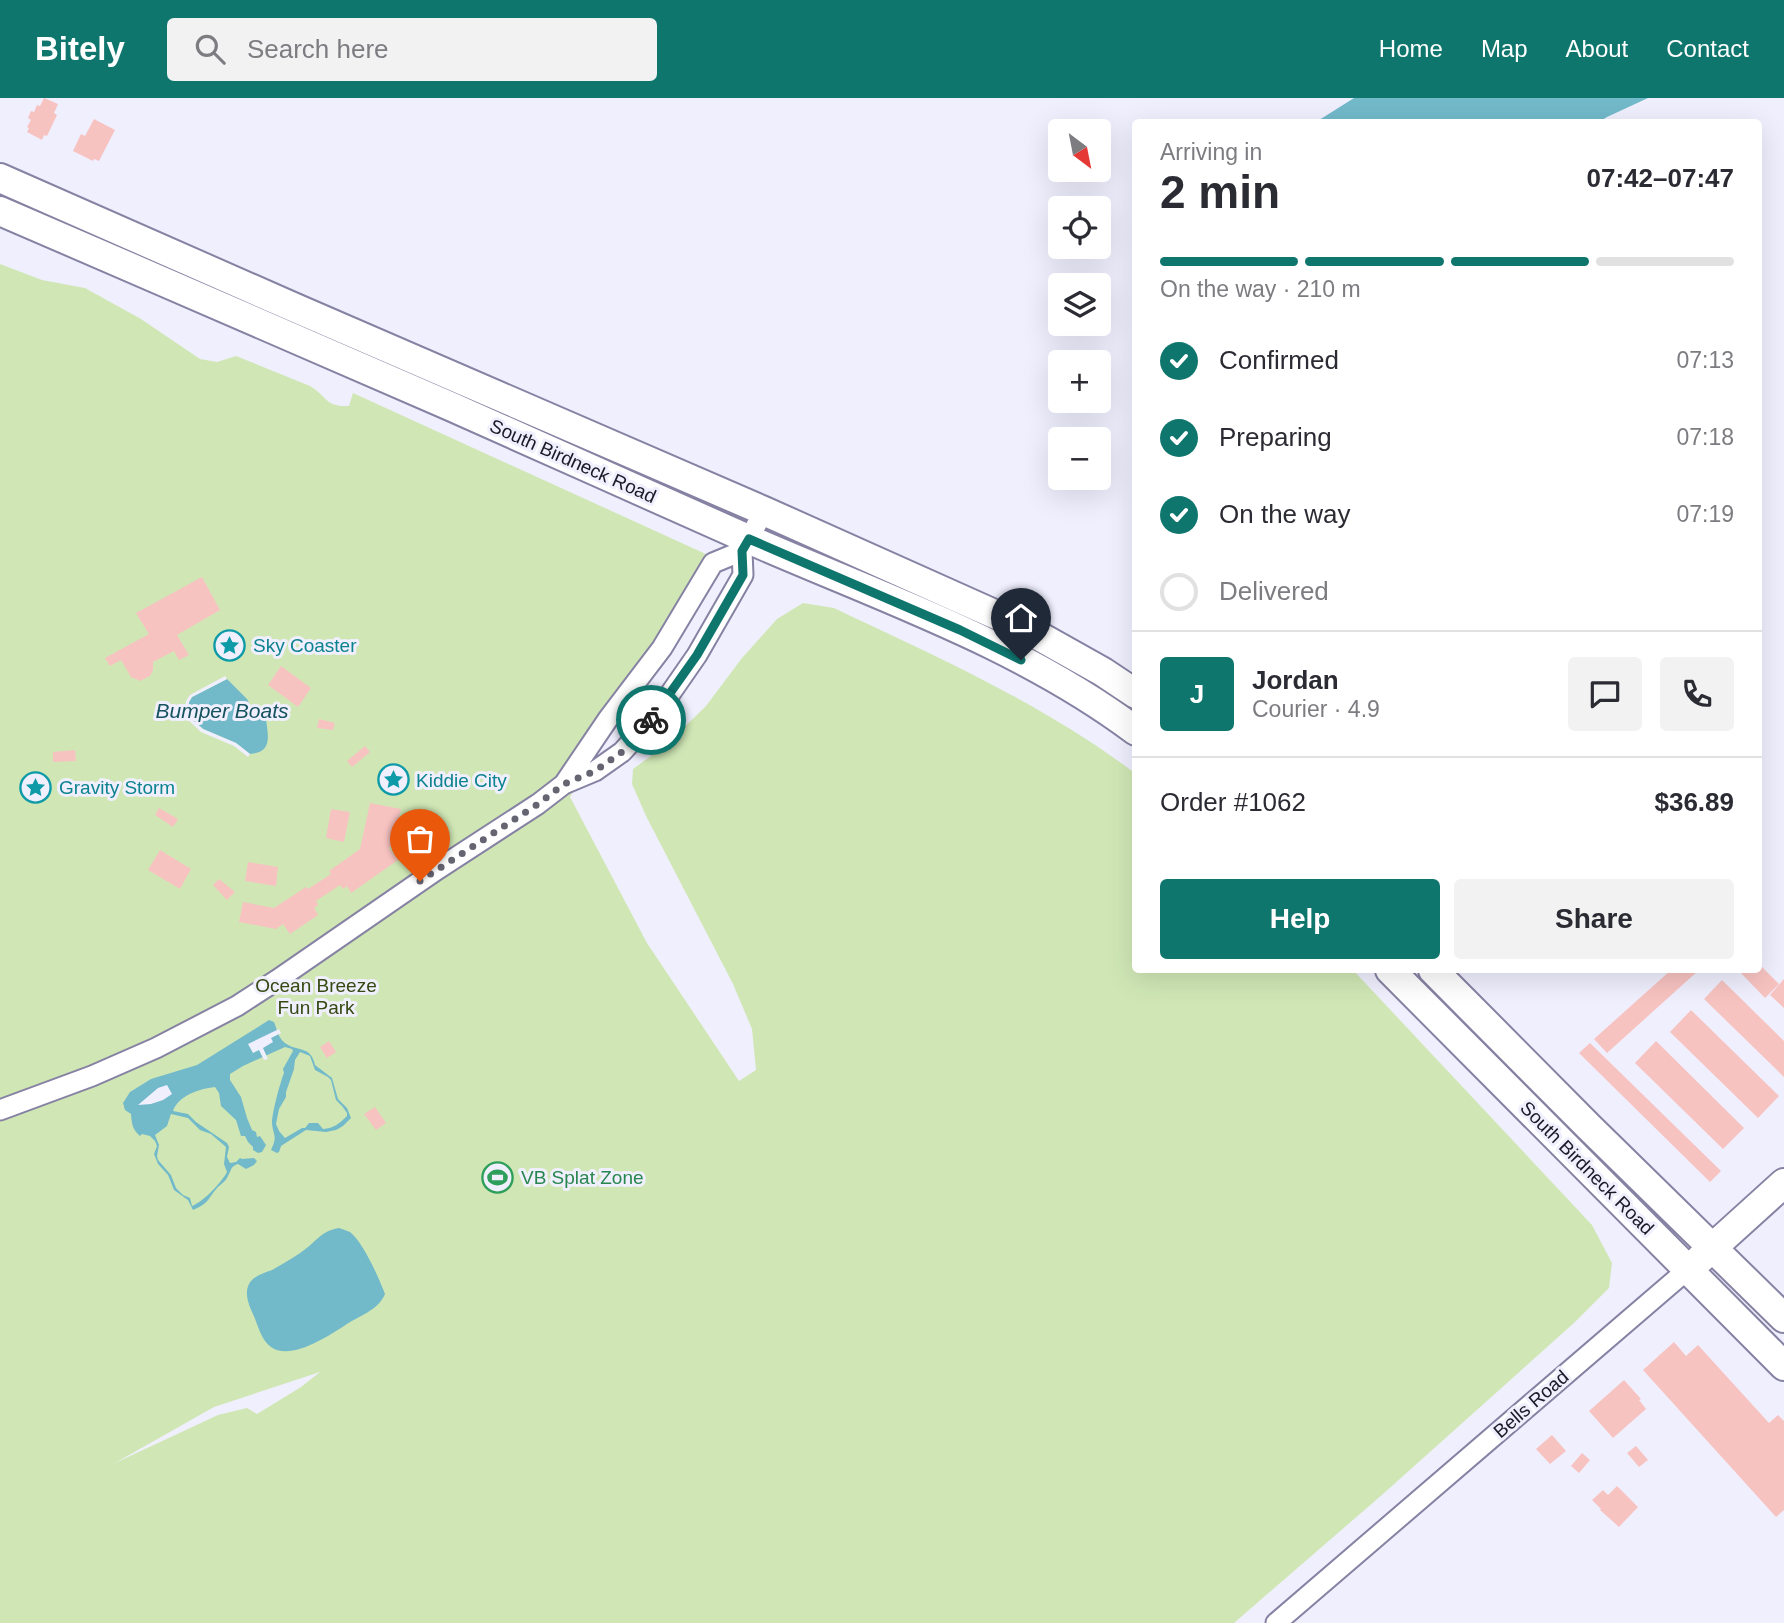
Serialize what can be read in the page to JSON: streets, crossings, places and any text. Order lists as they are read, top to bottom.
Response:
{
  "streets": {
    "main road": ["South Birdneck Road", "Bells Road"]
  },
  "crossings": [
    ["South Birdneck Road", "Bells Road"]
  ],
  "water": ["Bumper Boats"],
  "parks": ["Ocean Breeze Fun Park"],
  "places": {
    "place": ["Sky Coaster", "Kiddie City", "Gravity Storm"],
    "sports": ["VB Splat Zone"]
  },
  "north": "bottom right",
  "page": {
    "header": "Bitely",
    "search": "Search here",
    "nav": [
      "Home",
      "Map",
      "About",
      "Contact"
    ],
    "map_buttons": ["+", "−"],
    "heading": ["2 min", "Arriving in", "07:42–07:47"],
    "panel": [
      "Jordan",
      "Courier · 4.9",
      "Order #1062",
      "$36.89"
    ],
    "bar": "On the way · 210 m",
    "list": [
      ["Confirmed", "07:13"],
      ["Preparing", "07:18"],
      ["On the way", "07:19"],
      "Delivered"
    ],
    "round": "J",
    "buttons": ["Help", "Share"]
  }
}
